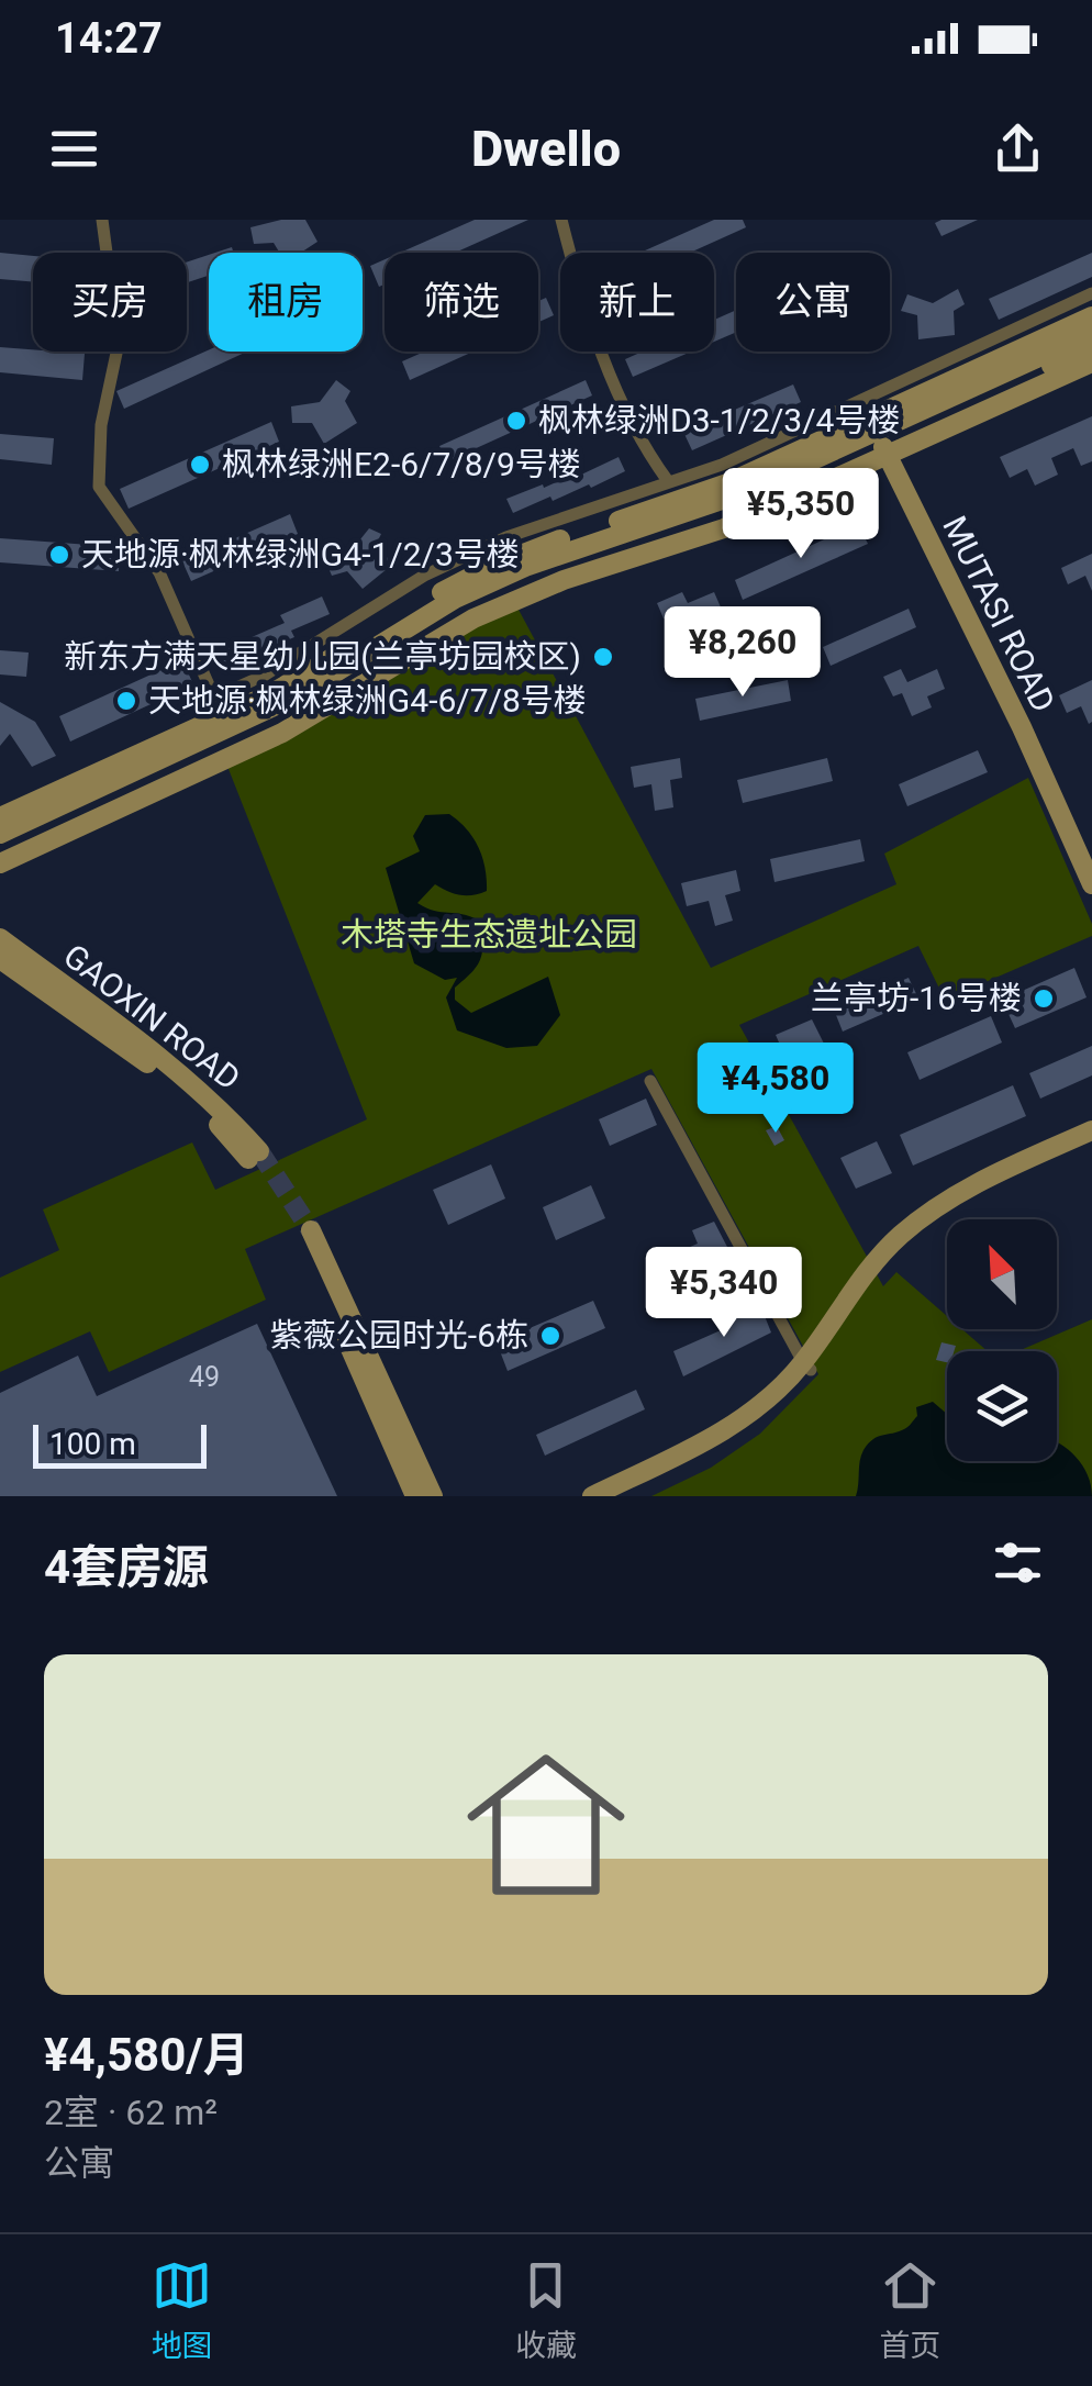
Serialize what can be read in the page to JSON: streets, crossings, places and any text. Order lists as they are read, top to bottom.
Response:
{
  "streets": {
    "main road": ["MUTASI ROAD", "GAOXIN ROAD"]
  },
  "parks": ["木塔寺生态遗址公园"],
  "places": [
    "枫林绿洲D3-1/2/3/4号楼",
    "枫林绿洲E2-6/7/8/9号楼",
    "天地源·枫林绿洲G4-1/2/3号楼",
    "新东方满天星幼儿园(兰亭坊园校区)",
    "天地源·枫林绿洲G4-6/7/8号楼",
    "兰亭坊-16号楼",
    "紫薇公园时光-6栋"
  ],
  "house_numbers": ["49"],
  "scale_bar": "100 m",
  "north": "top left",
  "page": {
    "status": "14:27",
    "header": "Dwello",
    "chip": [
      "买房",
      "租房",
      "筛选",
      "新上",
      "公寓"
    ],
    "price": [
      "¥5,350",
      "¥8,260",
      "¥4,580",
      "¥5,340"
    ],
    "scale": "100 m",
    "heading": "4套房源",
    "list": [
      {
        "name": "¥4,580/月",
        "note": "2室 · 62 m² · 公寓"
      }
    ],
    "tabs": ["地图", "收藏", "首页"]
  }
}
